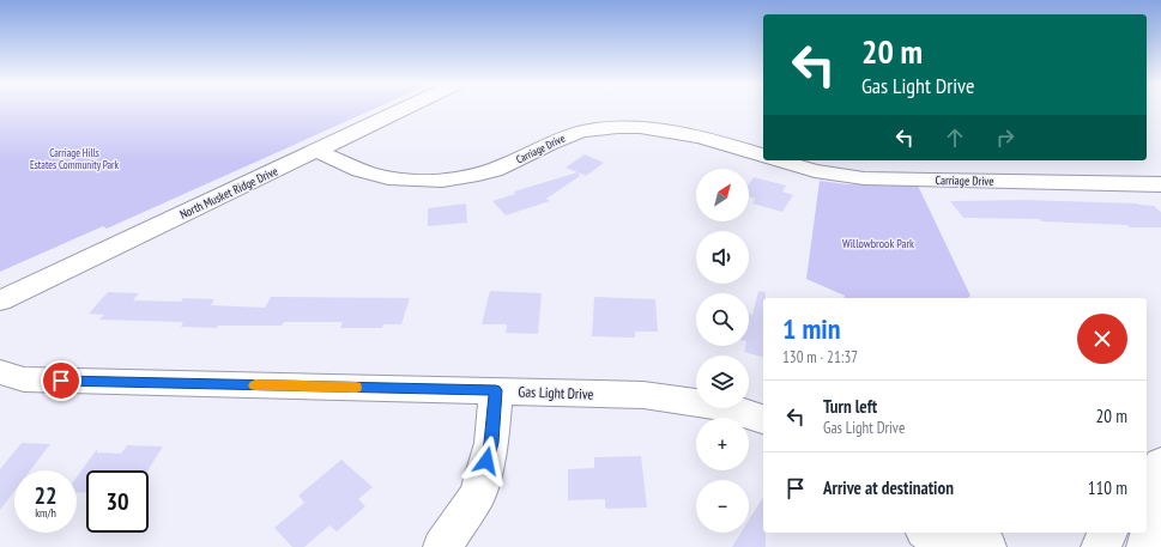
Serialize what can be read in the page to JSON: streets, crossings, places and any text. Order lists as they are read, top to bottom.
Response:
{
  "streets": {
    "street": ["Carriage Drive", "North Musket Ridge Drive", "Gas Light Drive"]
  },
  "crossings": [
    ["Carriage Drive", "North Musket Ridge Drive"]
  ],
  "parks": ["Carriage Hills Estates Community Park", "Willowbrook Park"],
  "north": "top right",
  "page": {
    "turn": ["20 m", "Gas Light Drive"],
    "map_buttons": ["+", "−"],
    "heading": ["1 min", "130 m · 21:37"],
    "list": [
      {
        "name": "Turn left",
        "note": "Gas Light Drive",
        "value": "20 m"
      },
      {
        "name": "Arrive at destination",
        "value": "110 m"
      }
    ],
    "speed": "22 km/h",
    "limit": "30"
  }
}
